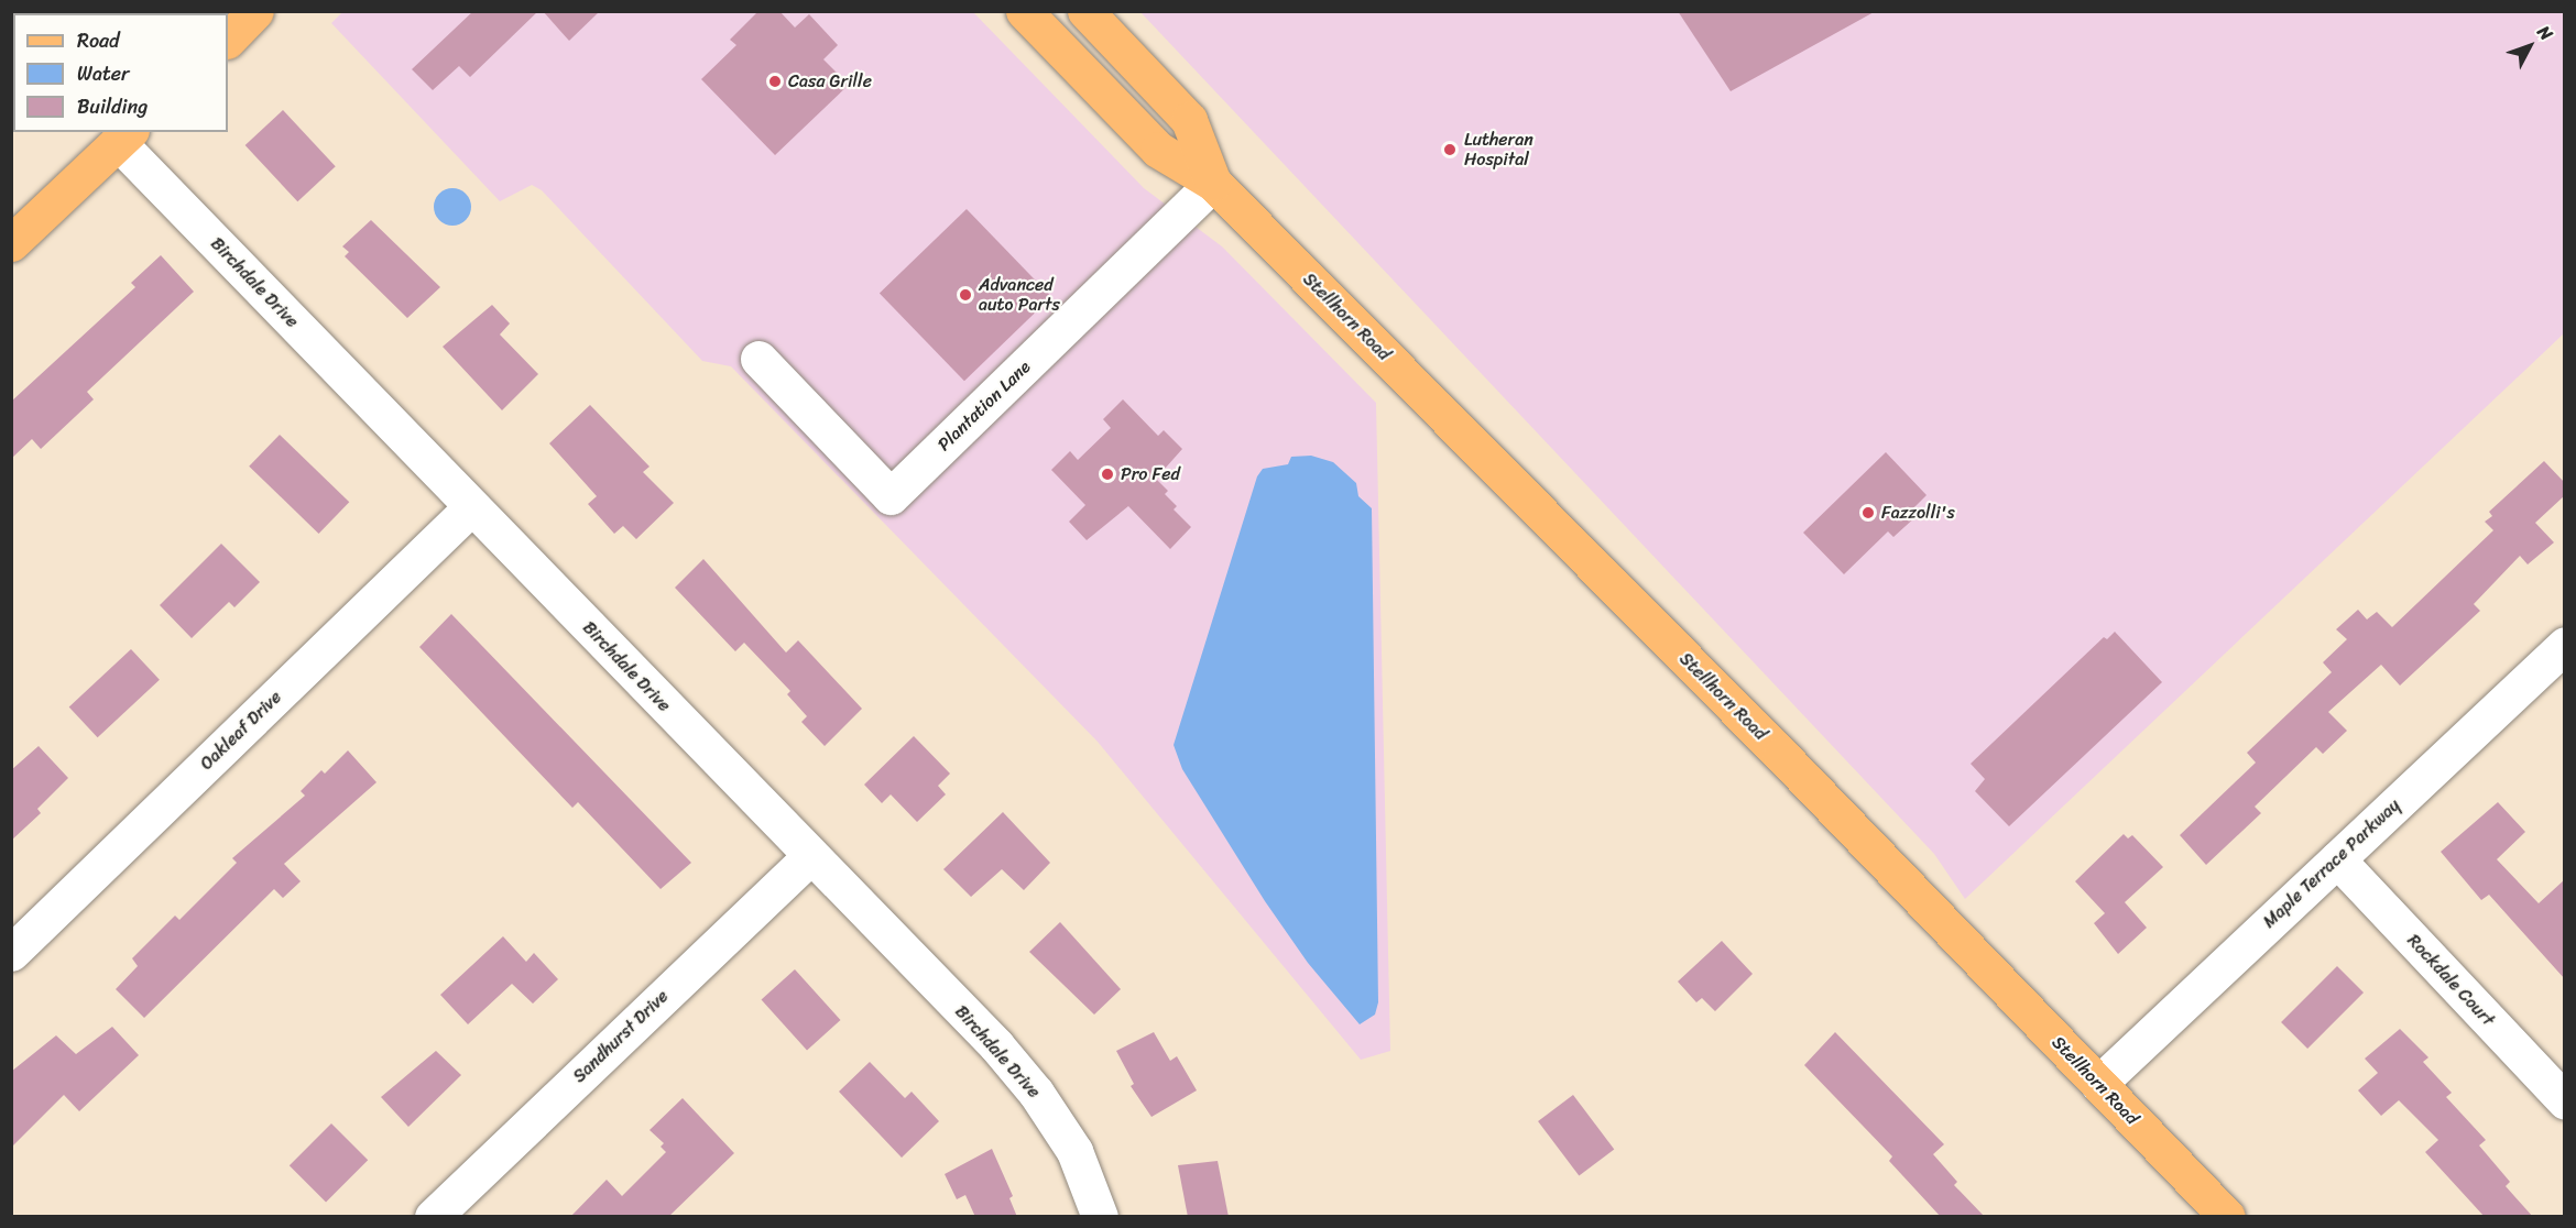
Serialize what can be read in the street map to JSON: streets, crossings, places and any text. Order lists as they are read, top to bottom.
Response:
{
  "streets": {
    "main road": ["Stellhorn Road"],
    "street": [
      "Birchdale Drive",
      "Plantation Lane",
      "Oakleaf Drive",
      "Maple Terrace Parkway",
      "Rockdale Court",
      "Sandhurst Drive"
    ]
  },
  "crossings": [
    ["Birchdale Drive", "Oakleaf Drive"],
    ["Birchdale Drive", "Sandhurst Drive"],
    ["Stellhorn Road", "Plantation Lane"],
    ["Stellhorn Road", "Maple Terrace Parkway"],
    ["Maple Terrace Parkway", "Rockdale Court"]
  ],
  "places": [
    "Casa Grille",
    "Lutheran Hospital",
    "Advanced auto Parts",
    "Pro Fed",
    "Fazzolli's"
  ],
  "legend": ["Road", "Water", "Building"],
  "north": "top right"
}
